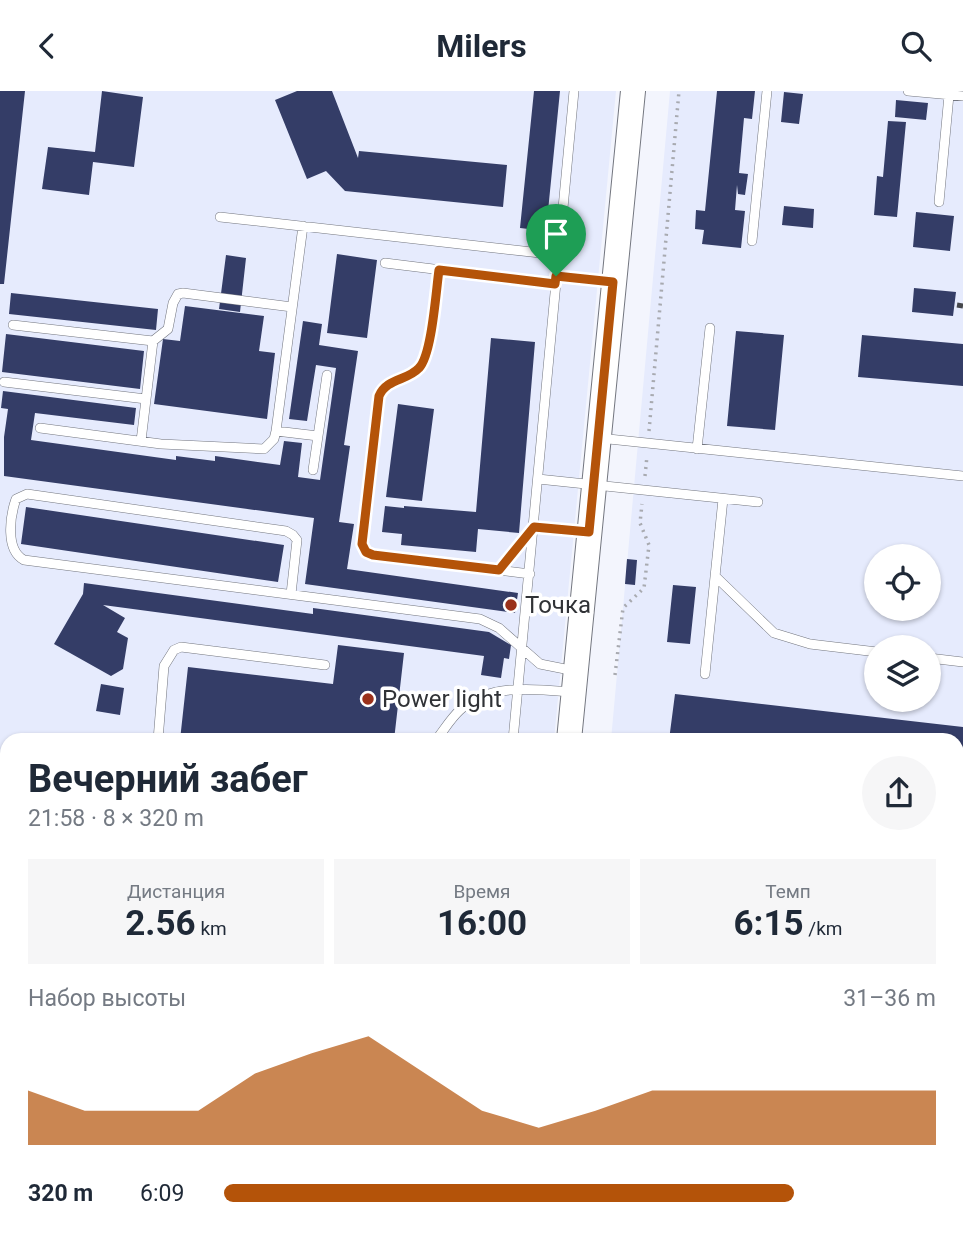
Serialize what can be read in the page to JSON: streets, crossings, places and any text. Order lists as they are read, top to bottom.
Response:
{
  "places": ["Точка", "Power light"],
  "page": {
    "header": "Milers",
    "heading": ["Вечерний забег", "21:58 · 8 × 320 m"],
    "stats": [
      ["Дистанция", "2.56 km"],
      ["Время", "16:00"],
      ["Темп", "6:15 /km"]
    ],
    "chart": ["Набор высоты", "31–36 m"],
    "list": [
      {
        "name": "320 m",
        "note": "6:09"
      }
    ]
  }
}
